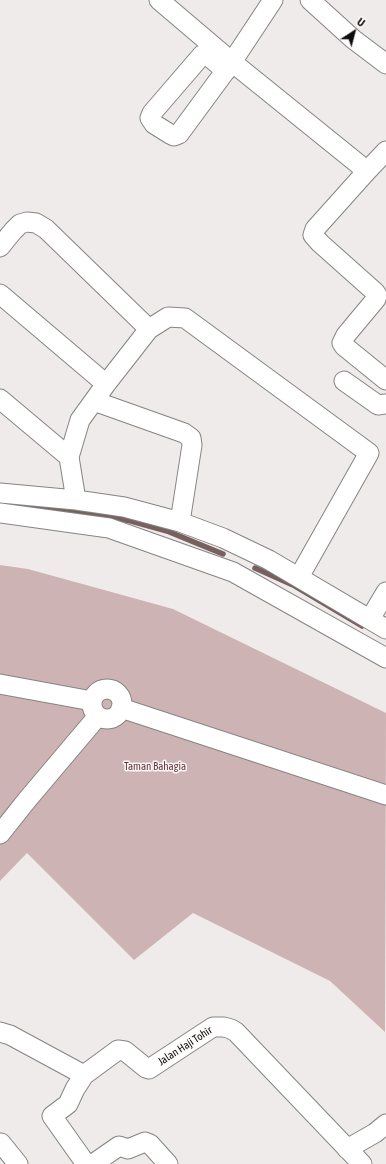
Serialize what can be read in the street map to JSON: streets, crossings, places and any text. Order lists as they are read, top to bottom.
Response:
{
  "streets": {
    "street": ["Jalan Haji Tohir"]
  },
  "parks": ["Taman Bahagia"],
  "north": "top right"
}
